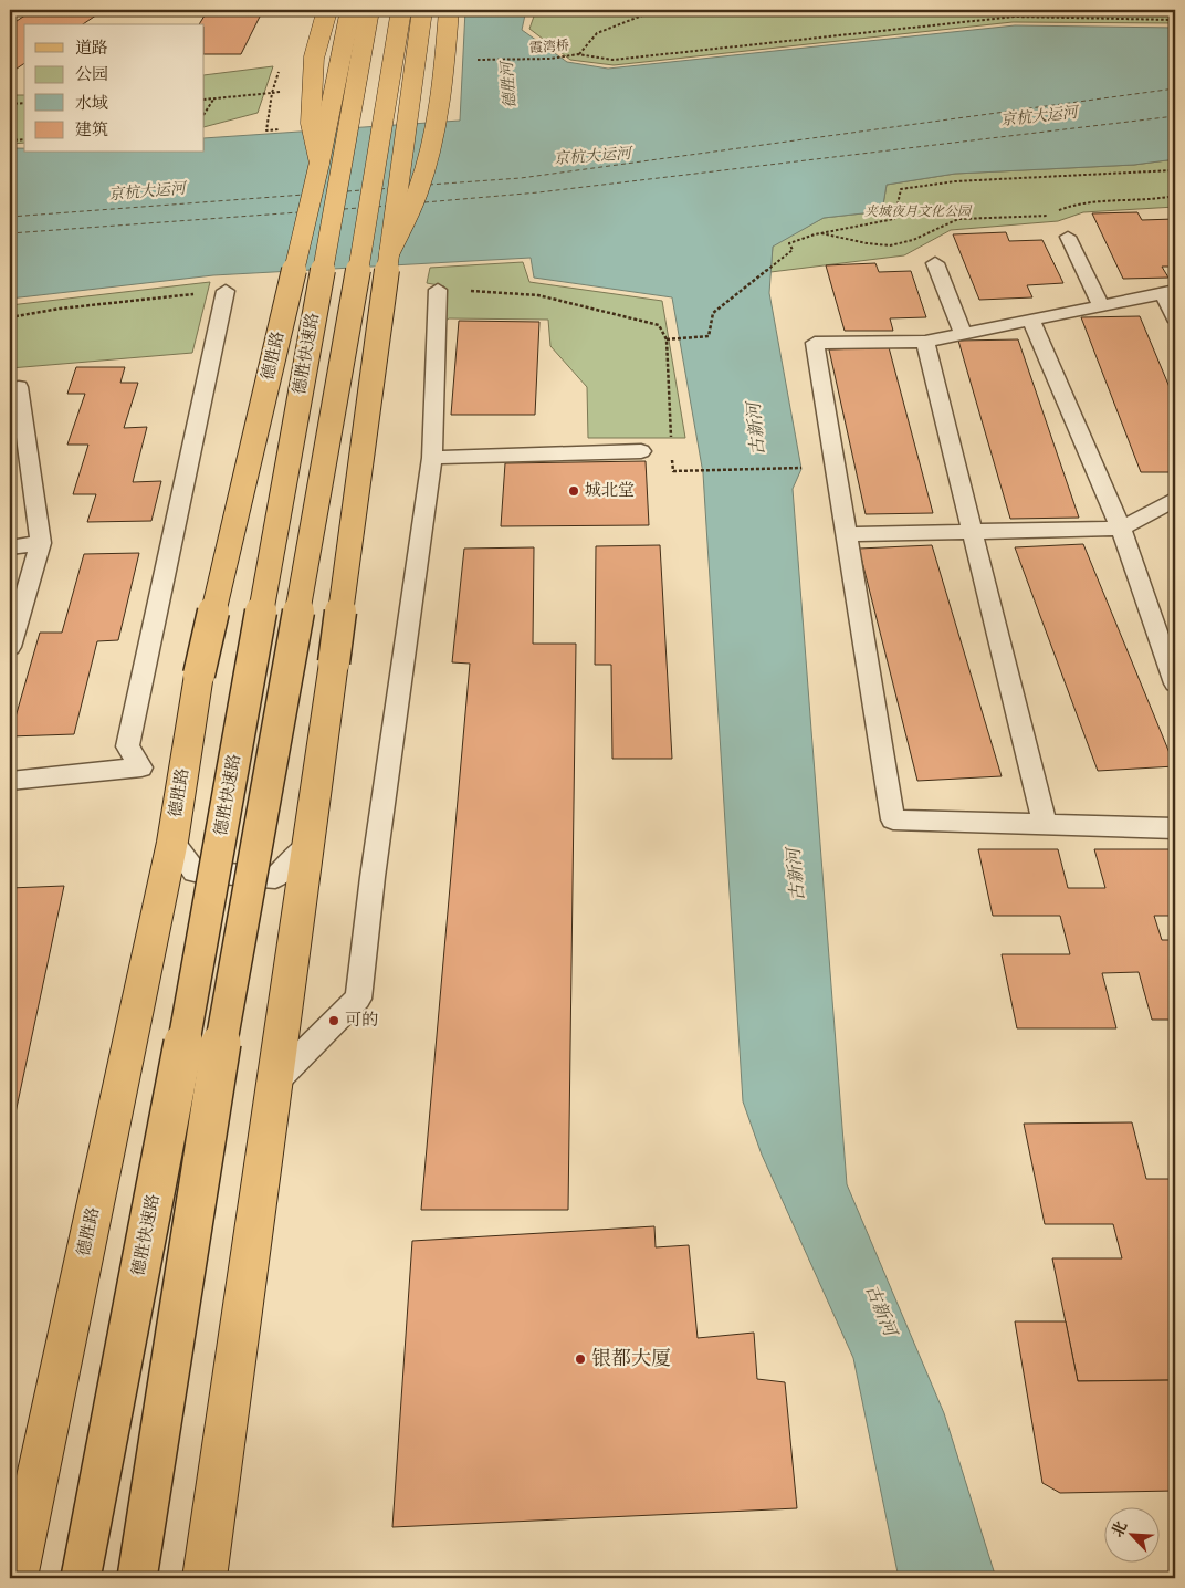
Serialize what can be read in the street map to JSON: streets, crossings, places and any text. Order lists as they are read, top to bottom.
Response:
{
  "streets": {
    "main road": ["德胜快速路", "德胜路"],
    "path": ["霞湾桥"]
  },
  "water": ["德胜河", "京杭大运河", "古新河"],
  "parks": ["夹城夜月文化公园"],
  "places": ["城北堂", "可的", "银都大厦"],
  "legend": [
    "道路",
    "公园",
    "水域",
    "建筑"
  ],
  "north": "top left"
}
